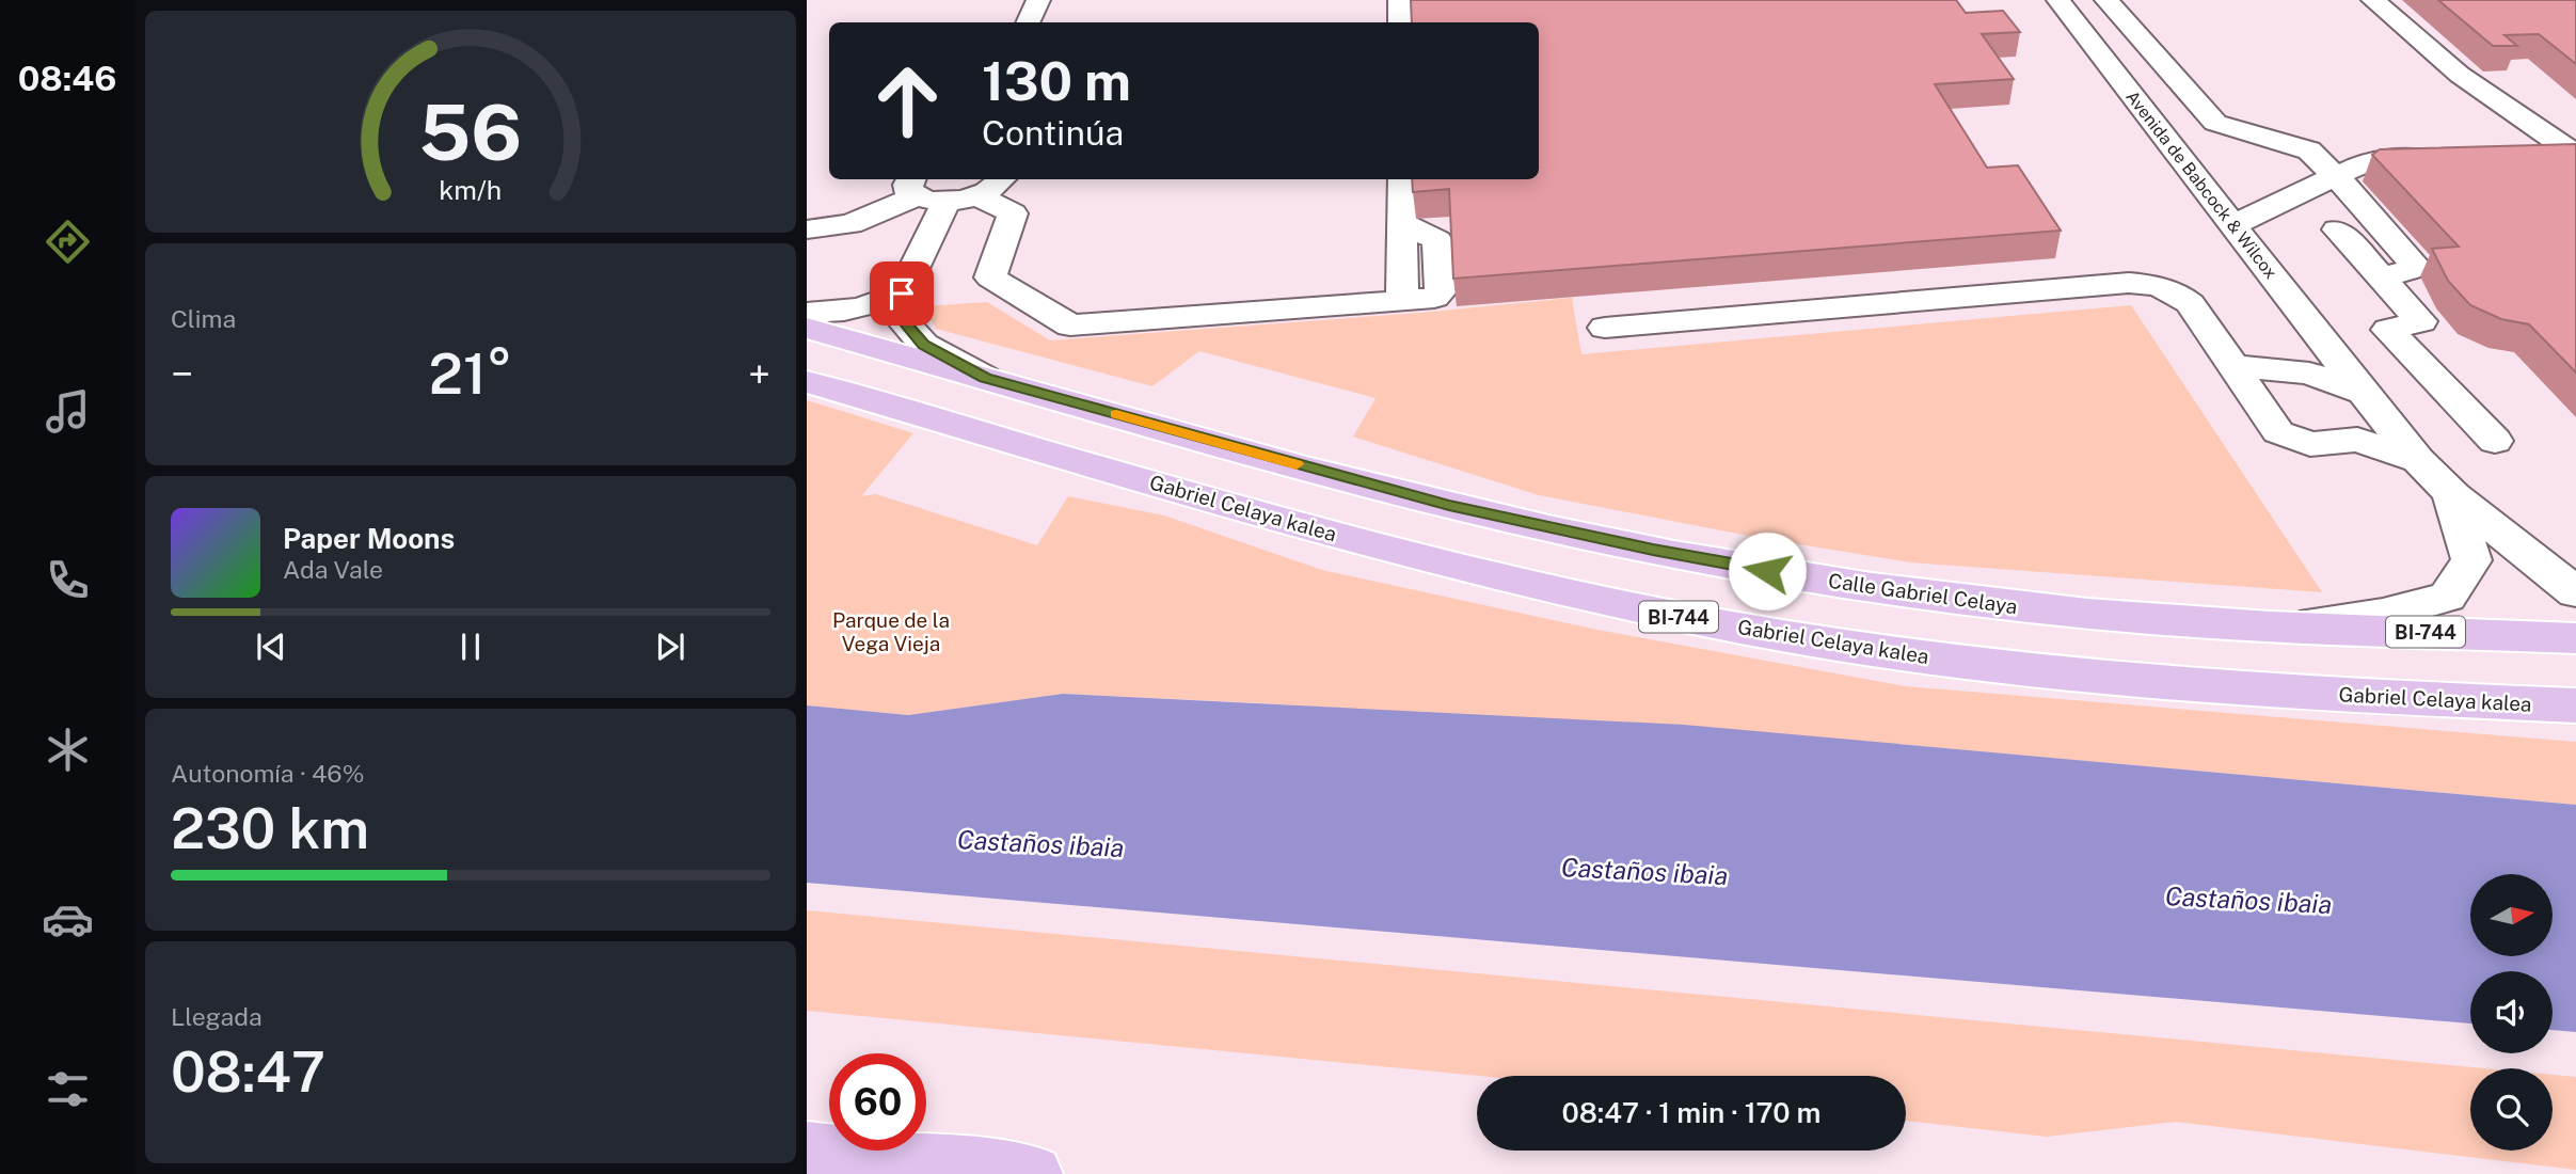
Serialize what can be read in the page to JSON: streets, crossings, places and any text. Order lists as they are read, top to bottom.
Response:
{
  "streets": {
    "main road": ["Gabriel Celaya kalea", "Calle Gabriel Celaya", "BI-744"],
    "street": ["Avenida de Babcock & Wilcox"]
  },
  "water": ["Castaños ibaia"],
  "parks": ["Parque de la Vega Vieja"],
  "north": "right",
  "page": {
    "tabs": "08:46",
    "turn": ["130 m", "Continúa"],
    "tile": [
      "Clima",
      ["Autonomía · 46%", "230 km"],
      ["Llegada", "08:47"]
    ],
    "heat": ["−", "21°", "+"],
    "song": ["Paper Moons", "Ada Vale"],
    "limit": "60",
    "trip": "08:47 · 1 min · 170 m",
    "gauge": ["56", "km/h"]
  }
}
